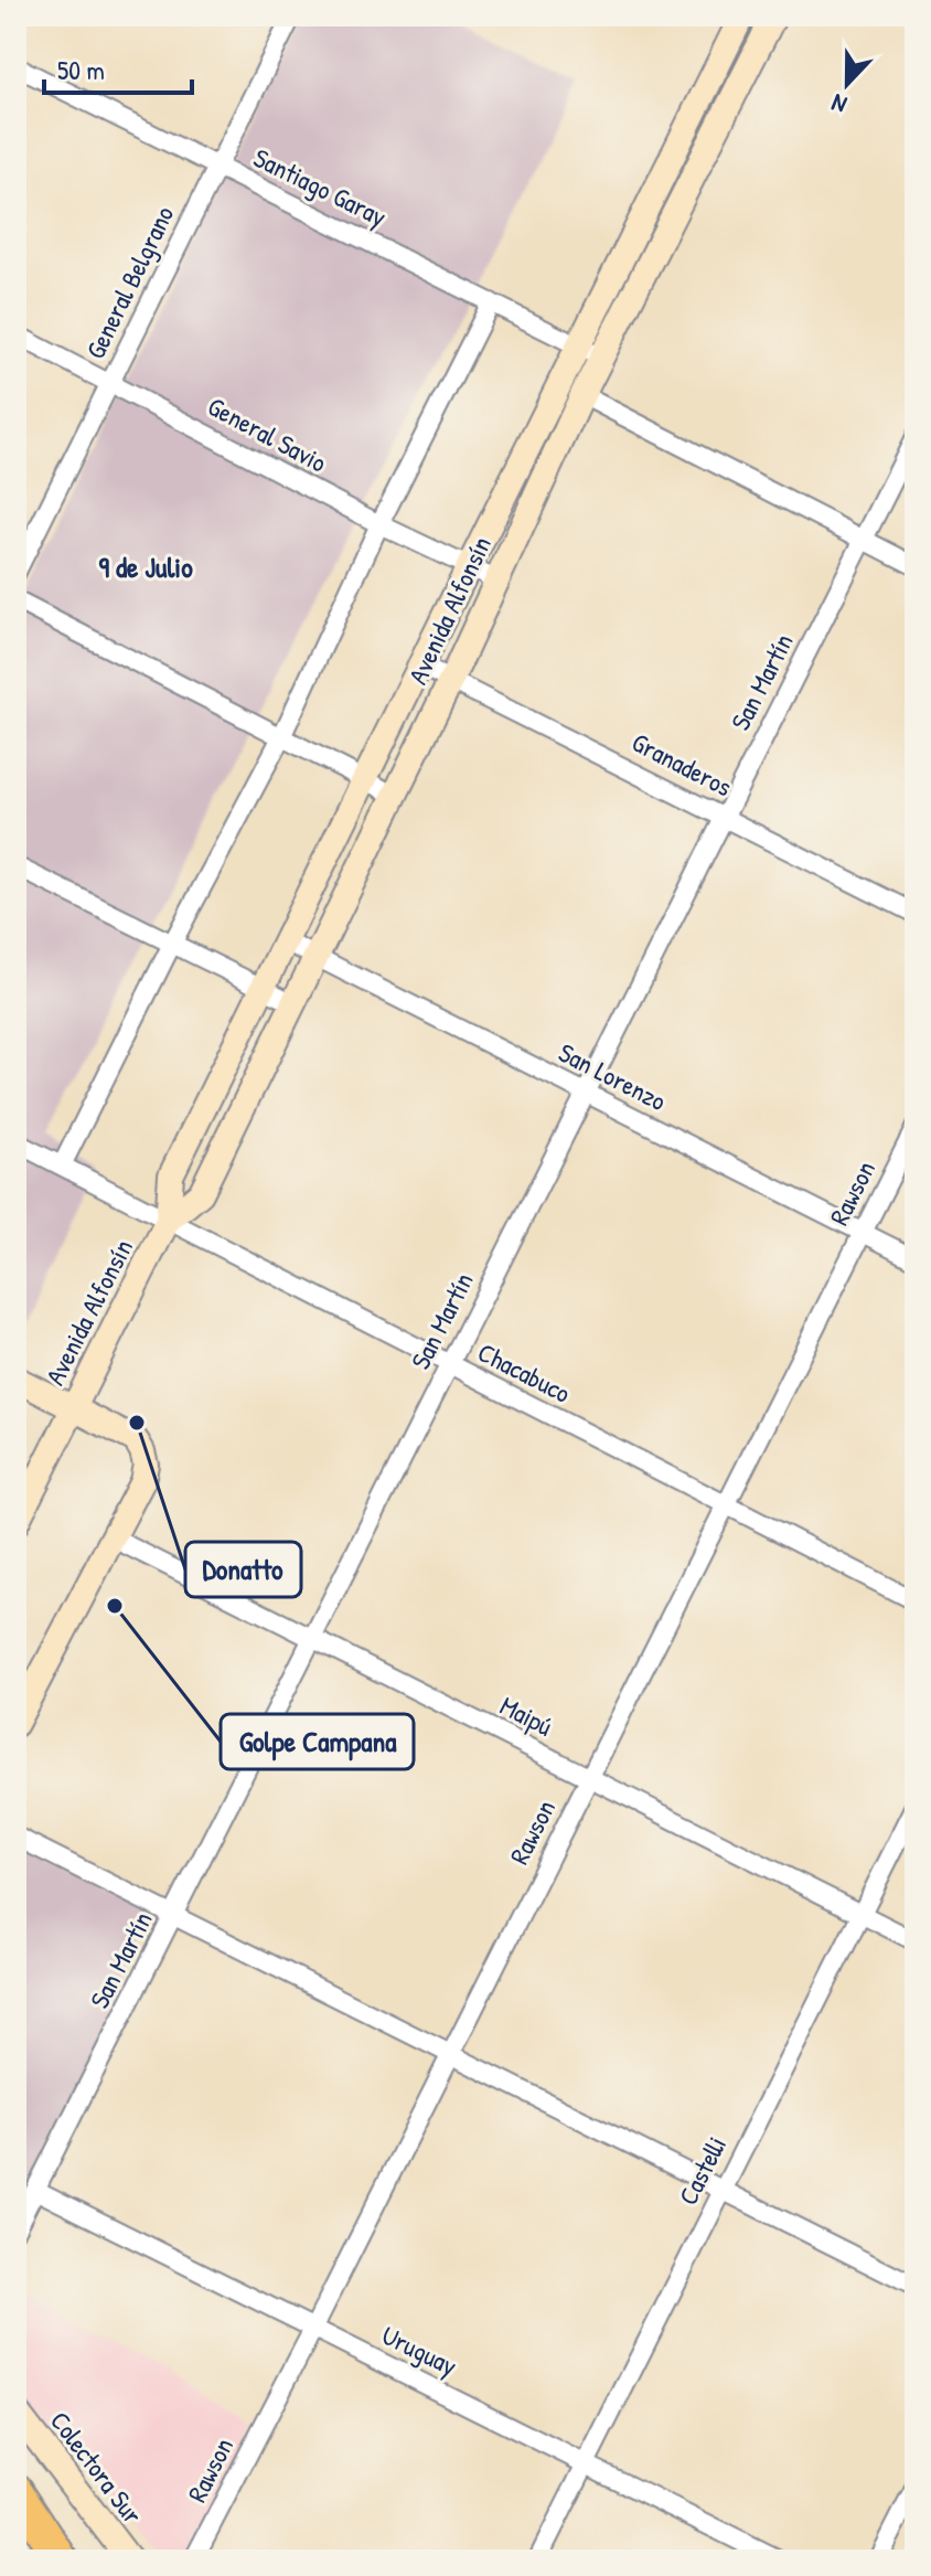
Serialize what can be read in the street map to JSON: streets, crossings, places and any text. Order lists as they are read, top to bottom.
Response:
{
  "streets": {
    "main road": ["Avenida Alfonsín", "Colectora Sur"],
    "street": [
      "Santiago Garay",
      "General Belgrano",
      "General Savio",
      "San Martín",
      "Granaderos",
      "San Lorenzo",
      "Rawson",
      "Chacabuco",
      "Maipú",
      "Castelli",
      "Uruguay"
    ]
  },
  "crossings": [
    ["Santiago Garay", "General Belgrano"],
    ["Santiago Garay", "Avenida Alfonsín"],
    ["General Belgrano", "General Savio"],
    ["General Savio", "Avenida Alfonsín"],
    ["Avenida Alfonsín", "Granaderos"],
    ["Avenida Alfonsín", "San Lorenzo"],
    ["Avenida Alfonsín", "Chacabuco"],
    ["San Martín", "Granaderos"],
    ["San Martín", "San Lorenzo"],
    ["San Martín", "Chacabuco"],
    ["San Martín", "Maipú"],
    ["San Martín", "Uruguay"],
    ["San Lorenzo", "Rawson"],
    ["Rawson", "Chacabuco"],
    ["Rawson", "Maipú"],
    ["Rawson", "Uruguay"],
    ["Maipú", "Castelli"],
    ["Castelli", "Uruguay"]
  ],
  "districts": ["9 de Julio"],
  "places": ["Donatto", "Golpe Campana"],
  "scale_bar": "50 m",
  "north": "bottom"
}
